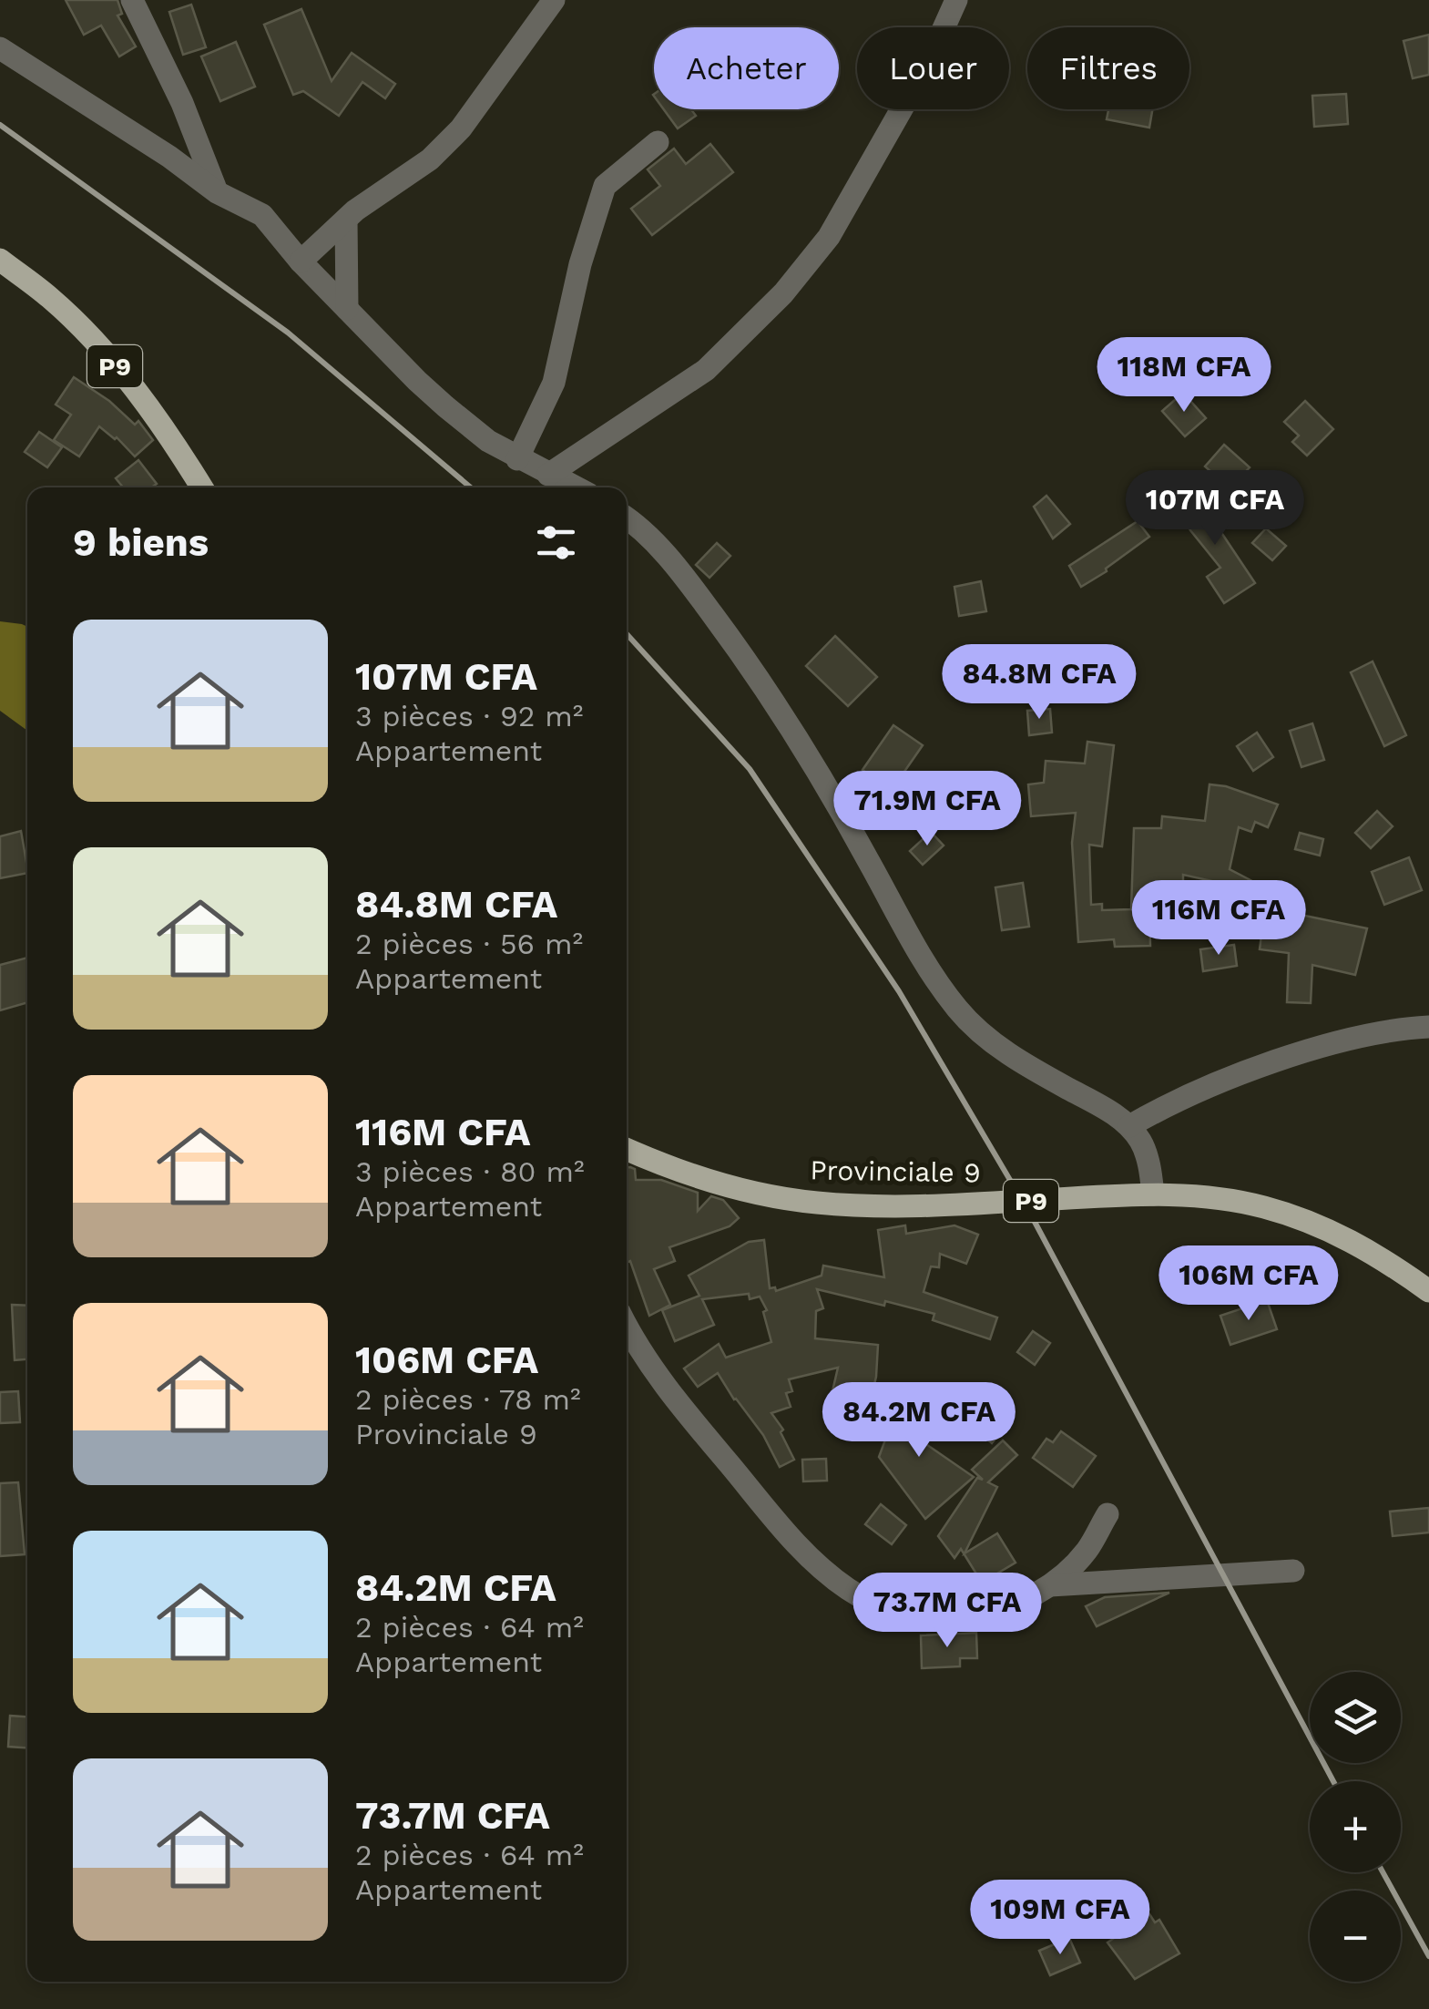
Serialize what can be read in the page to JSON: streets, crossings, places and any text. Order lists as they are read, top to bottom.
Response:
{
  "streets": {
    "main road": ["P9", "Provinciale 9"]
  },
  "page": {
    "chip": ["Acheter", "Louer", "Filtres"],
    "price": [
      "118M CFA",
      "107M CFA",
      "84.8M CFA",
      "71.9M CFA",
      "116M CFA",
      "106M CFA",
      "84.2M CFA",
      "73.7M CFA",
      "109M CFA"
    ],
    "heading": "9 biens",
    "list": [
      {
        "name": "107M CFA",
        "note": "3 pièces · 92 m² · Appartement"
      },
      {
        "name": "84.8M CFA",
        "note": "2 pièces · 56 m² · Appartement"
      },
      {
        "name": "116M CFA",
        "note": "3 pièces · 80 m² · Appartement"
      },
      {
        "name": "106M CFA",
        "note": "2 pièces · 78 m² · Provinciale 9"
      },
      {
        "name": "84.2M CFA",
        "note": "2 pièces · 64 m² · Appartement"
      },
      {
        "name": "73.7M CFA",
        "note": "2 pièces · 64 m² · Appartement"
      }
    ],
    "map_buttons": ["+", "−"]
  }
}
